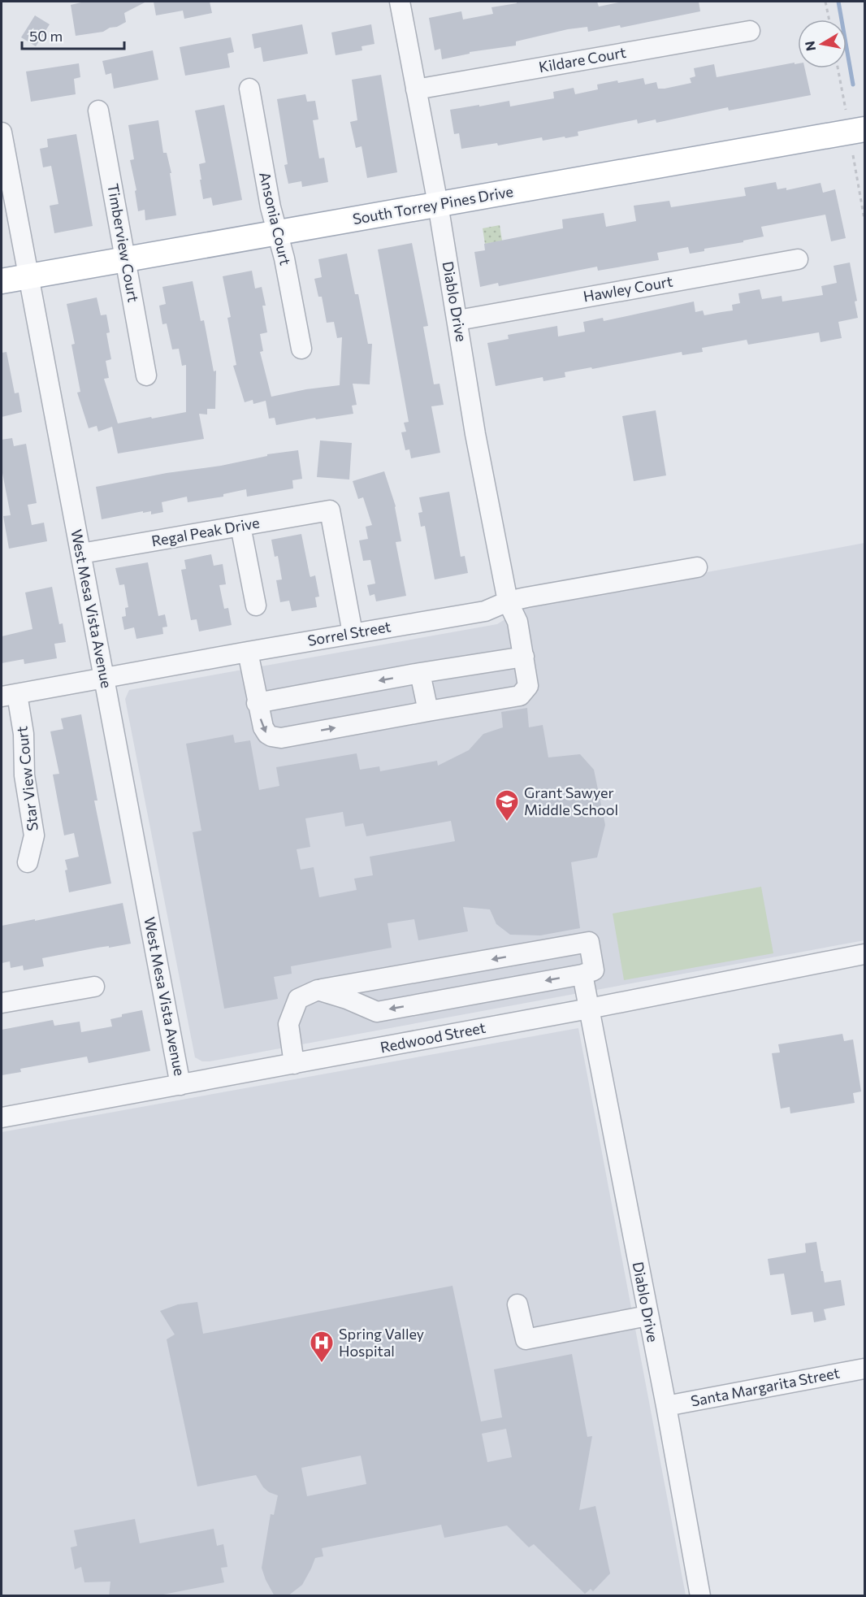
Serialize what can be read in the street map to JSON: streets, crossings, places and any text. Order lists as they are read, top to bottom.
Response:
{
  "streets": {
    "main road": ["South Torrey Pines Drive"],
    "street": [
      "Kildare Court",
      "Ansonia Court",
      "Timberview Court",
      "Hawley Court",
      "Diablo Drive",
      "Regal Peak Drive",
      "West Mesa Vista Avenue",
      "Sorrel Street",
      "Star View Court",
      "Redwood Street",
      "Santa Margarita Street"
    ]
  },
  "crossings": [
    ["Kildare Court", "Diablo Drive"],
    ["South Torrey Pines Drive", "Ansonia Court"],
    ["South Torrey Pines Drive", "Timberview Court"],
    ["South Torrey Pines Drive", "Diablo Drive"],
    ["South Torrey Pines Drive", "West Mesa Vista Avenue"],
    ["Hawley Court", "Diablo Drive"],
    ["Diablo Drive", "Sorrel Street"],
    ["Diablo Drive", "Redwood Street"],
    ["Diablo Drive", "Santa Margarita Street"],
    ["Regal Peak Drive", "West Mesa Vista Avenue"],
    ["Regal Peak Drive", "Sorrel Street"],
    ["West Mesa Vista Avenue", "Sorrel Street"],
    ["West Mesa Vista Avenue", "Redwood Street"],
    ["Sorrel Street", "Star View Court"]
  ],
  "places": {
    "school or university": ["Grant Sawyer Middle School"],
    "hospital": ["Spring Valley Hospital"]
  },
  "scale_bar": "50 m",
  "north": "left"
}
